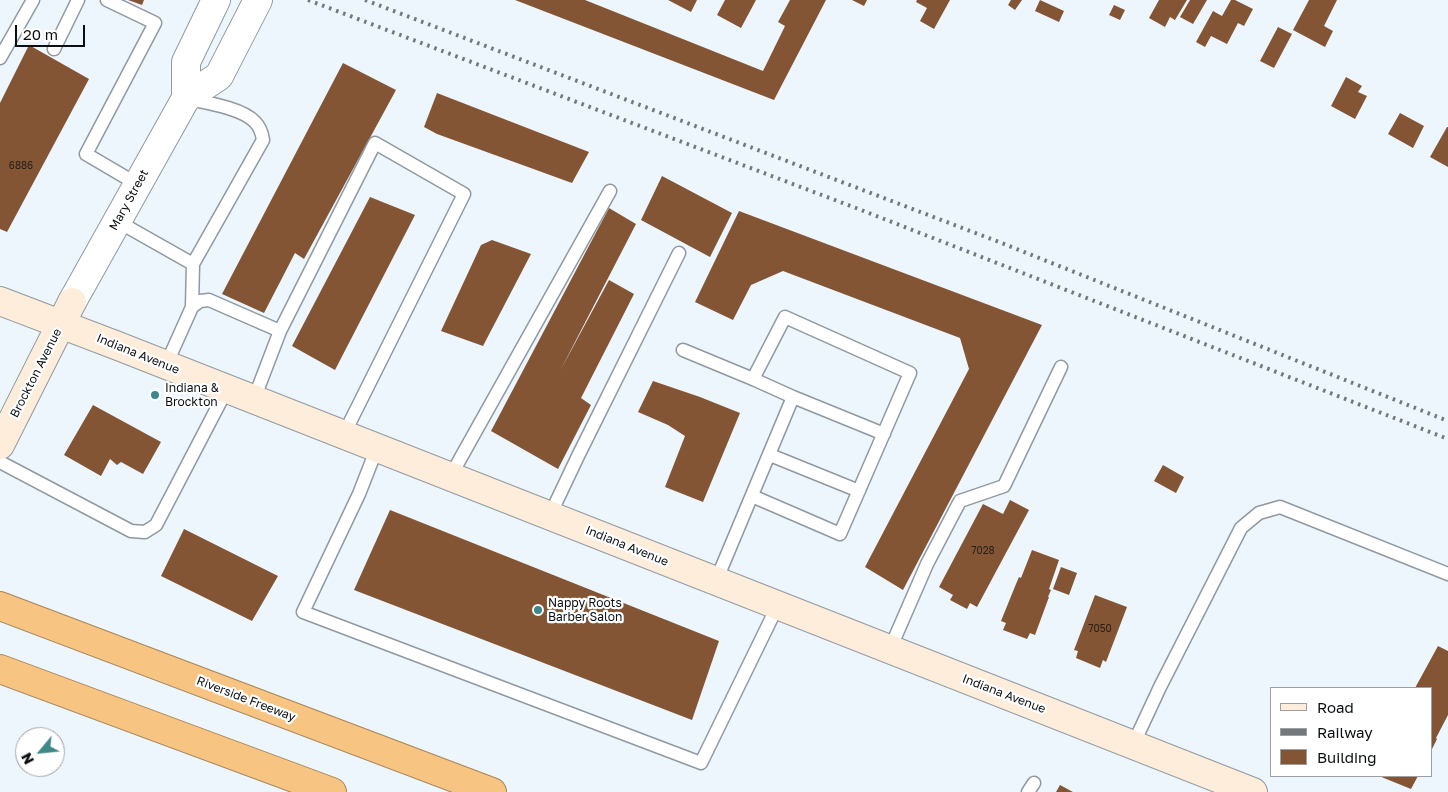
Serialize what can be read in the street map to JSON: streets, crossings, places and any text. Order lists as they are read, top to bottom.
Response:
{
  "streets": {
    "highway": ["Riverside Freeway"],
    "main road": ["Indiana Avenue", "Brockton Avenue"],
    "street": ["Mary Street"]
  },
  "crossings": [
    ["Mary Street", "Indiana Avenue"],
    ["Mary Street", "Brockton Avenue"],
    ["Indiana Avenue", "Brockton Avenue"]
  ],
  "places": ["Indiana & Brockton", "Nappy Roots Barber Salon"],
  "house_numbers": ["6886", "7028", "7050"],
  "legend": ["Road", "Railway", "Building"],
  "scale_bar": "20 m",
  "north": "bottom left"
}
